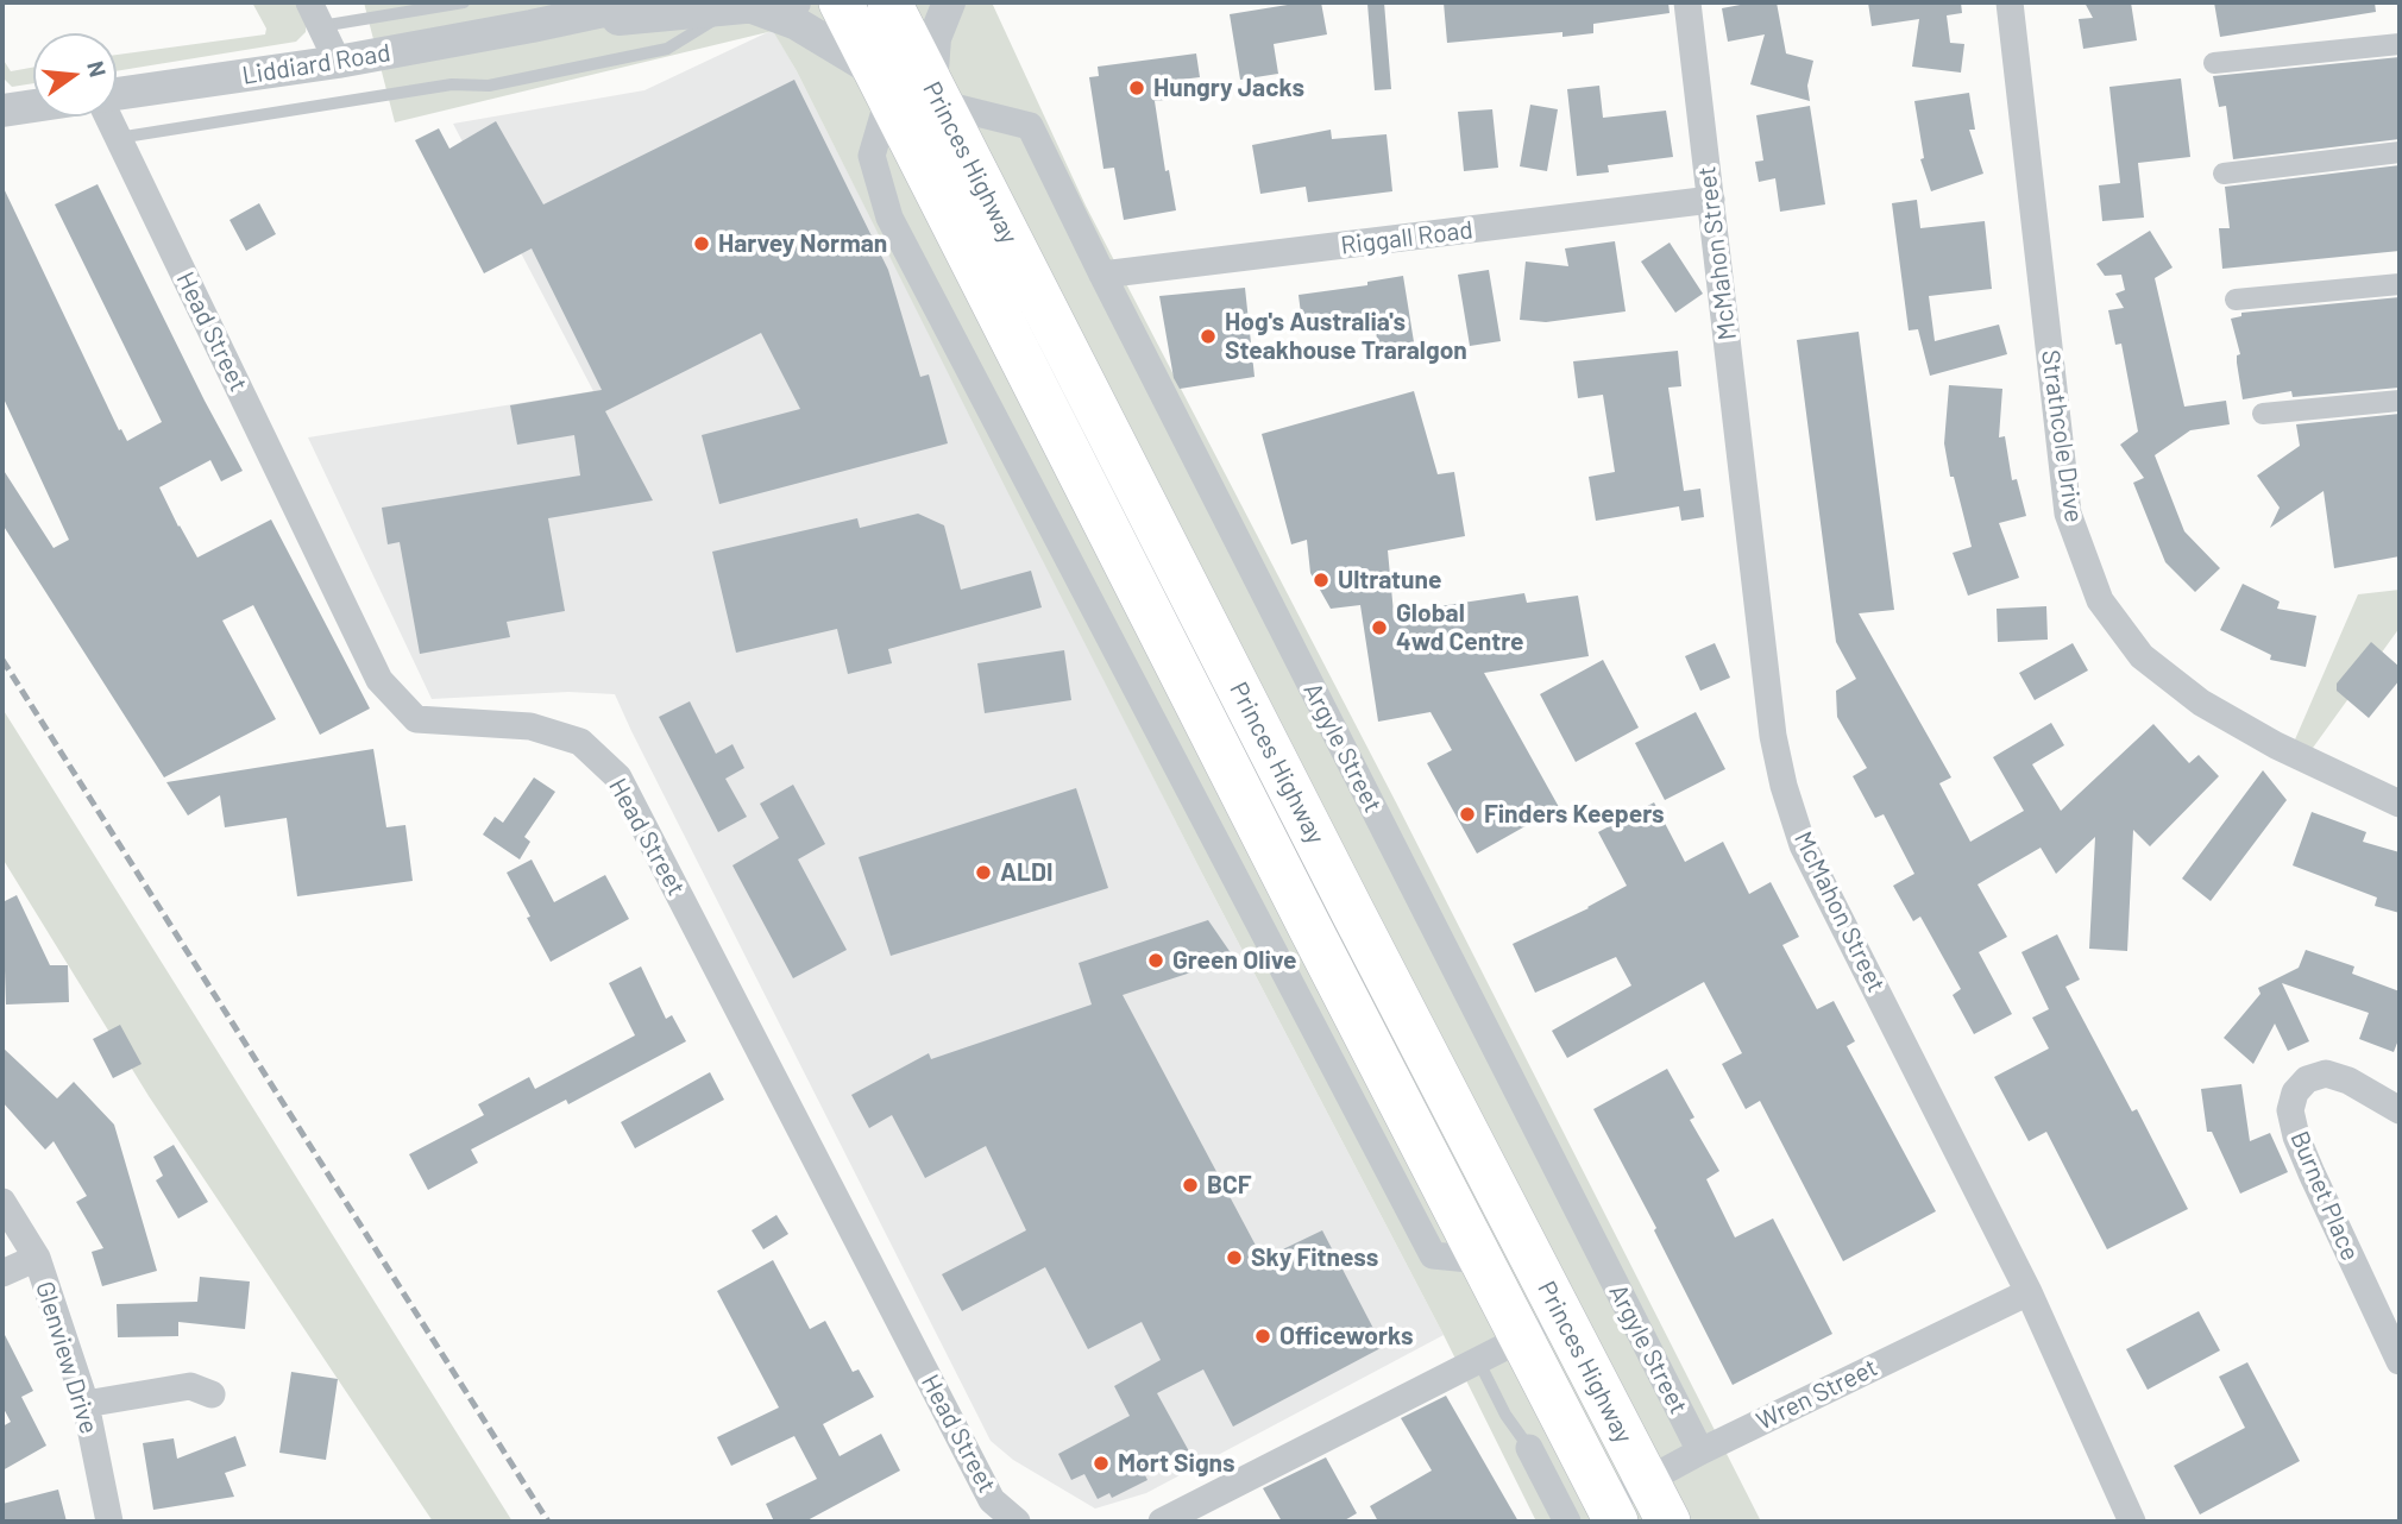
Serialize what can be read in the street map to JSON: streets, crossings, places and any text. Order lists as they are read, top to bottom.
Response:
{
  "streets": {
    "highway": ["Princes Highway"],
    "street": [
      "Liddiard Road",
      "Riggall Road",
      "McMahon Street",
      "Head Street",
      "Strathcole Drive",
      "Argyle Street",
      "Burnet Place",
      "Glenview Drive",
      "Wren Street"
    ]
  },
  "crossings": [
    ["Princes Highway", "Argyle Street"],
    ["Princes Highway", "Wren Street"],
    ["Riggall Road", "McMahon Street"],
    ["Riggall Road", "Argyle Street"],
    ["McMahon Street", "Wren Street"],
    ["Argyle Street", "Wren Street"]
  ],
  "places": [
    "Hungry Jacks",
    "Harvey Norman",
    "Hog's Australia's Steakhouse Traralgon",
    "Ultratune",
    "Global 4wd Centre",
    "Finders Keepers",
    "ALDI",
    "Green Olive",
    "BCF",
    "Sky Fitness",
    "Officeworks",
    "Mort Signs"
  ],
  "north": "right"
}
